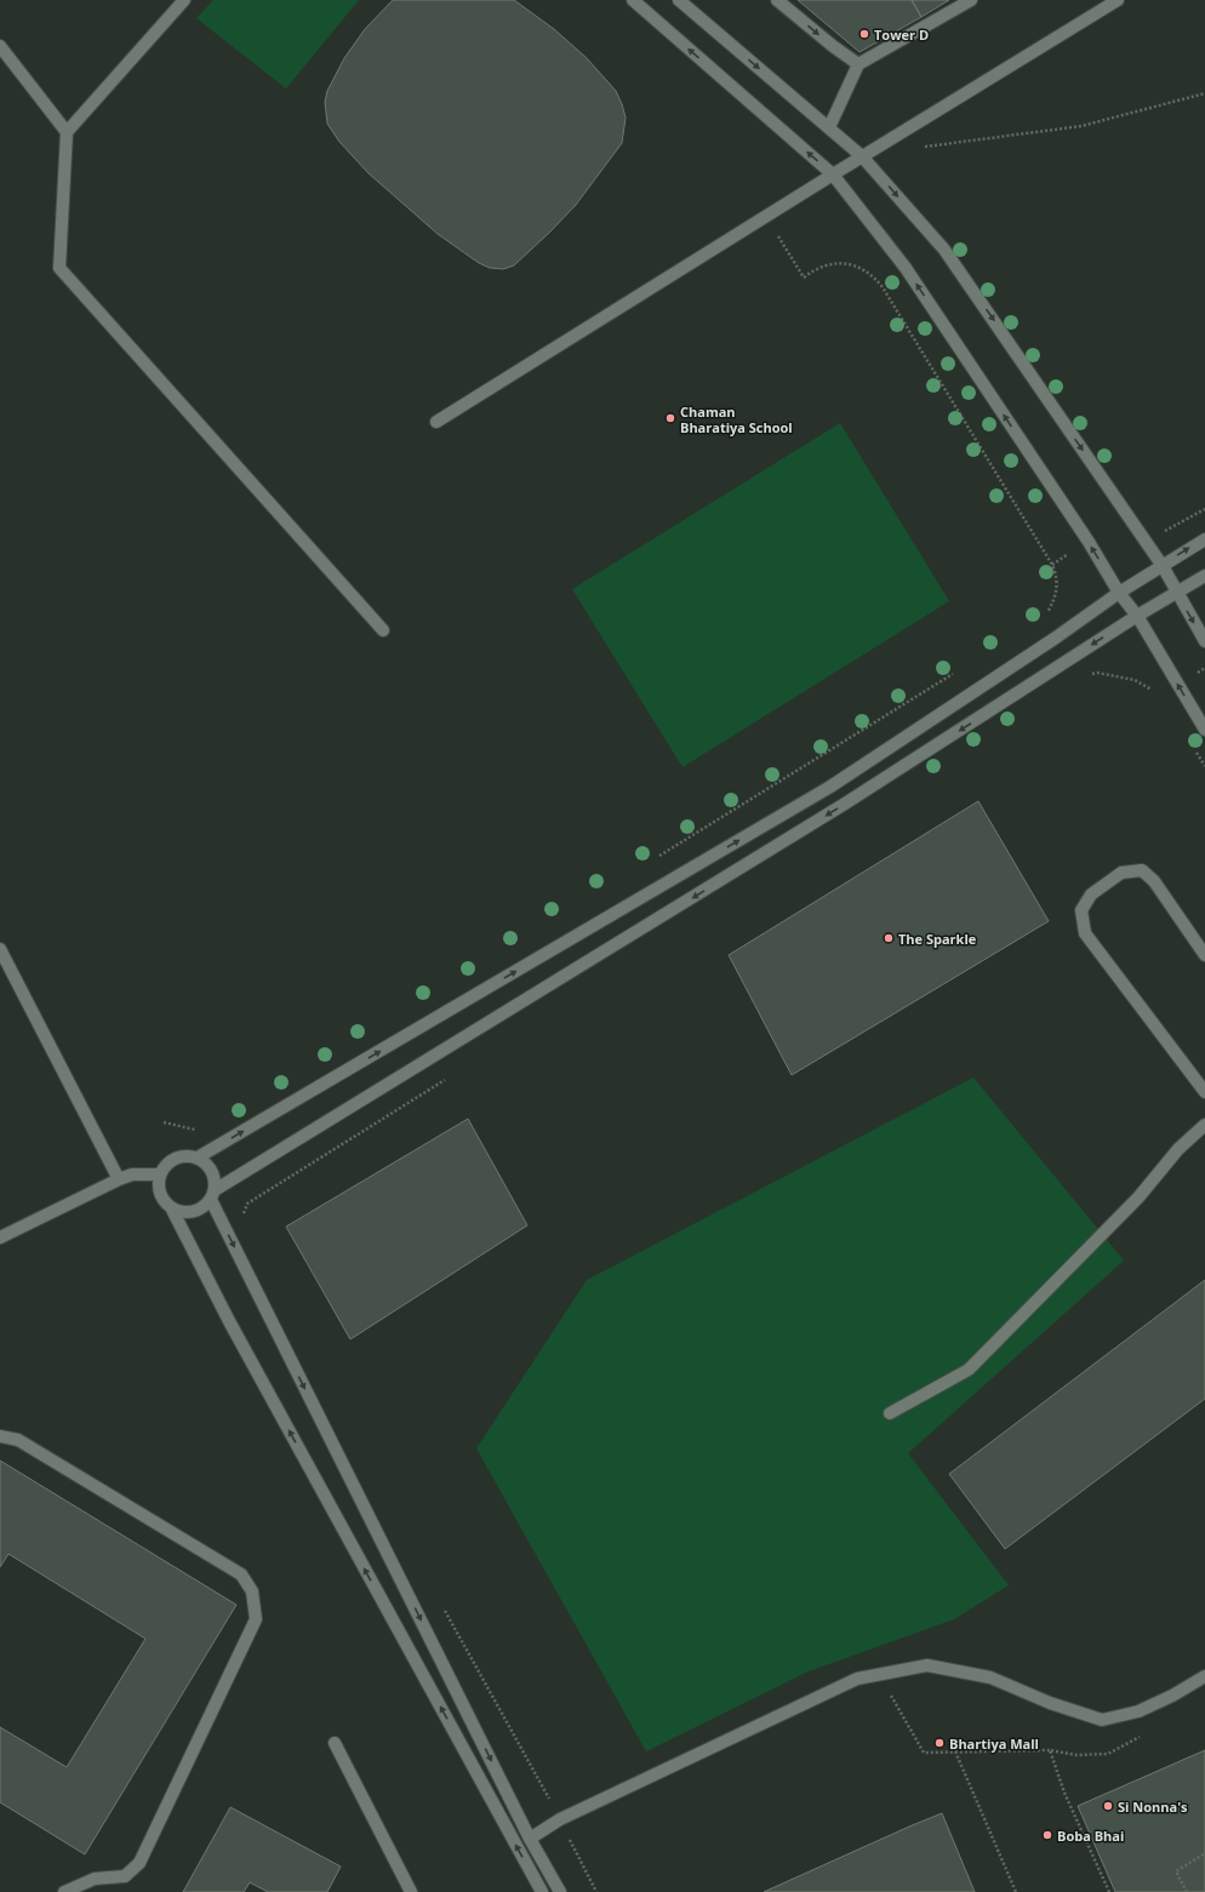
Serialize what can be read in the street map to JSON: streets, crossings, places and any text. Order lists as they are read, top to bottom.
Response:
{
  "places": [
    "Tower D",
    "Chaman Bharatiya School",
    "The Sparkle",
    "Bhartiya Mall",
    "Si Nonna's",
    "Boba Bhai"
  ]
}
